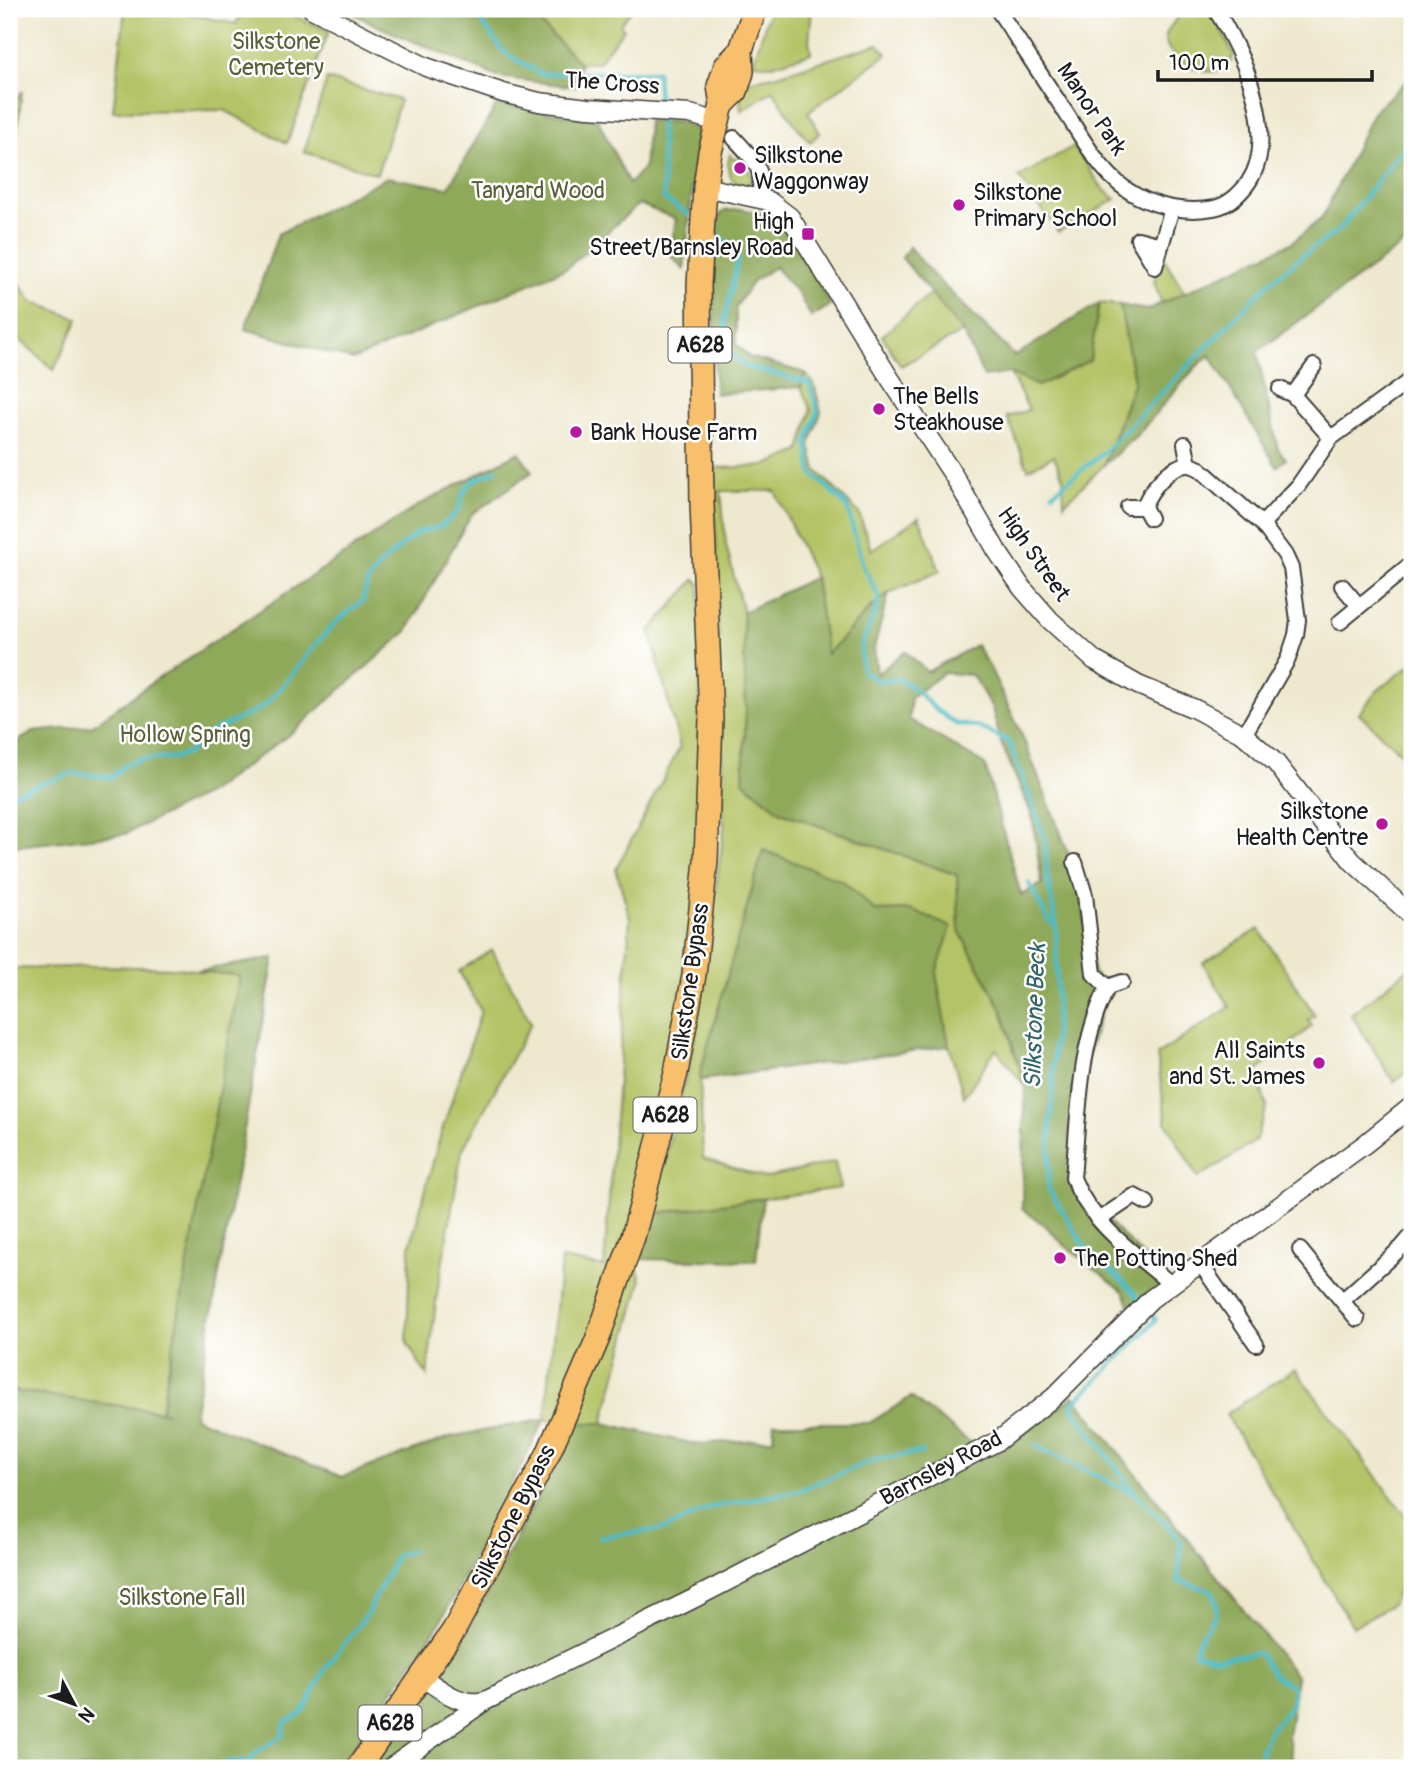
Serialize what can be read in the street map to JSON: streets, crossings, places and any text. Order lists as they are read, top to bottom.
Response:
{
  "streets": {
    "highway": ["A628", "Silkstone Bypass"],
    "street": [
      "The Cross",
      "Manor Park",
      "High Street",
      "Barnsley Road"
    ]
  },
  "crossings": [
    ["The Cross", "A628"],
    ["The Cross", "Silkstone Bypass"],
    ["A628", "Silkstone Bypass"],
    ["High Street", "Silkstone Bypass"]
  ],
  "water": ["Silkstone Beck"],
  "parks": [
    "Silkstone Cemetery",
    "Tanyard Wood",
    "Hollow Spring",
    "Silkstone Fall"
  ],
  "places": {
    "other": [
      "Silkstone Waggonway",
      "Silkstone Primary School",
      "The Bells Steakhouse",
      "Bank House Farm",
      "Silkstone Health Centre",
      "All Saints and St. James",
      "The Potting Shed"
    ],
    "transit": ["High Street/Barnsley Road"]
  },
  "scale_bar": "100 m",
  "north": "bottom right"
}
